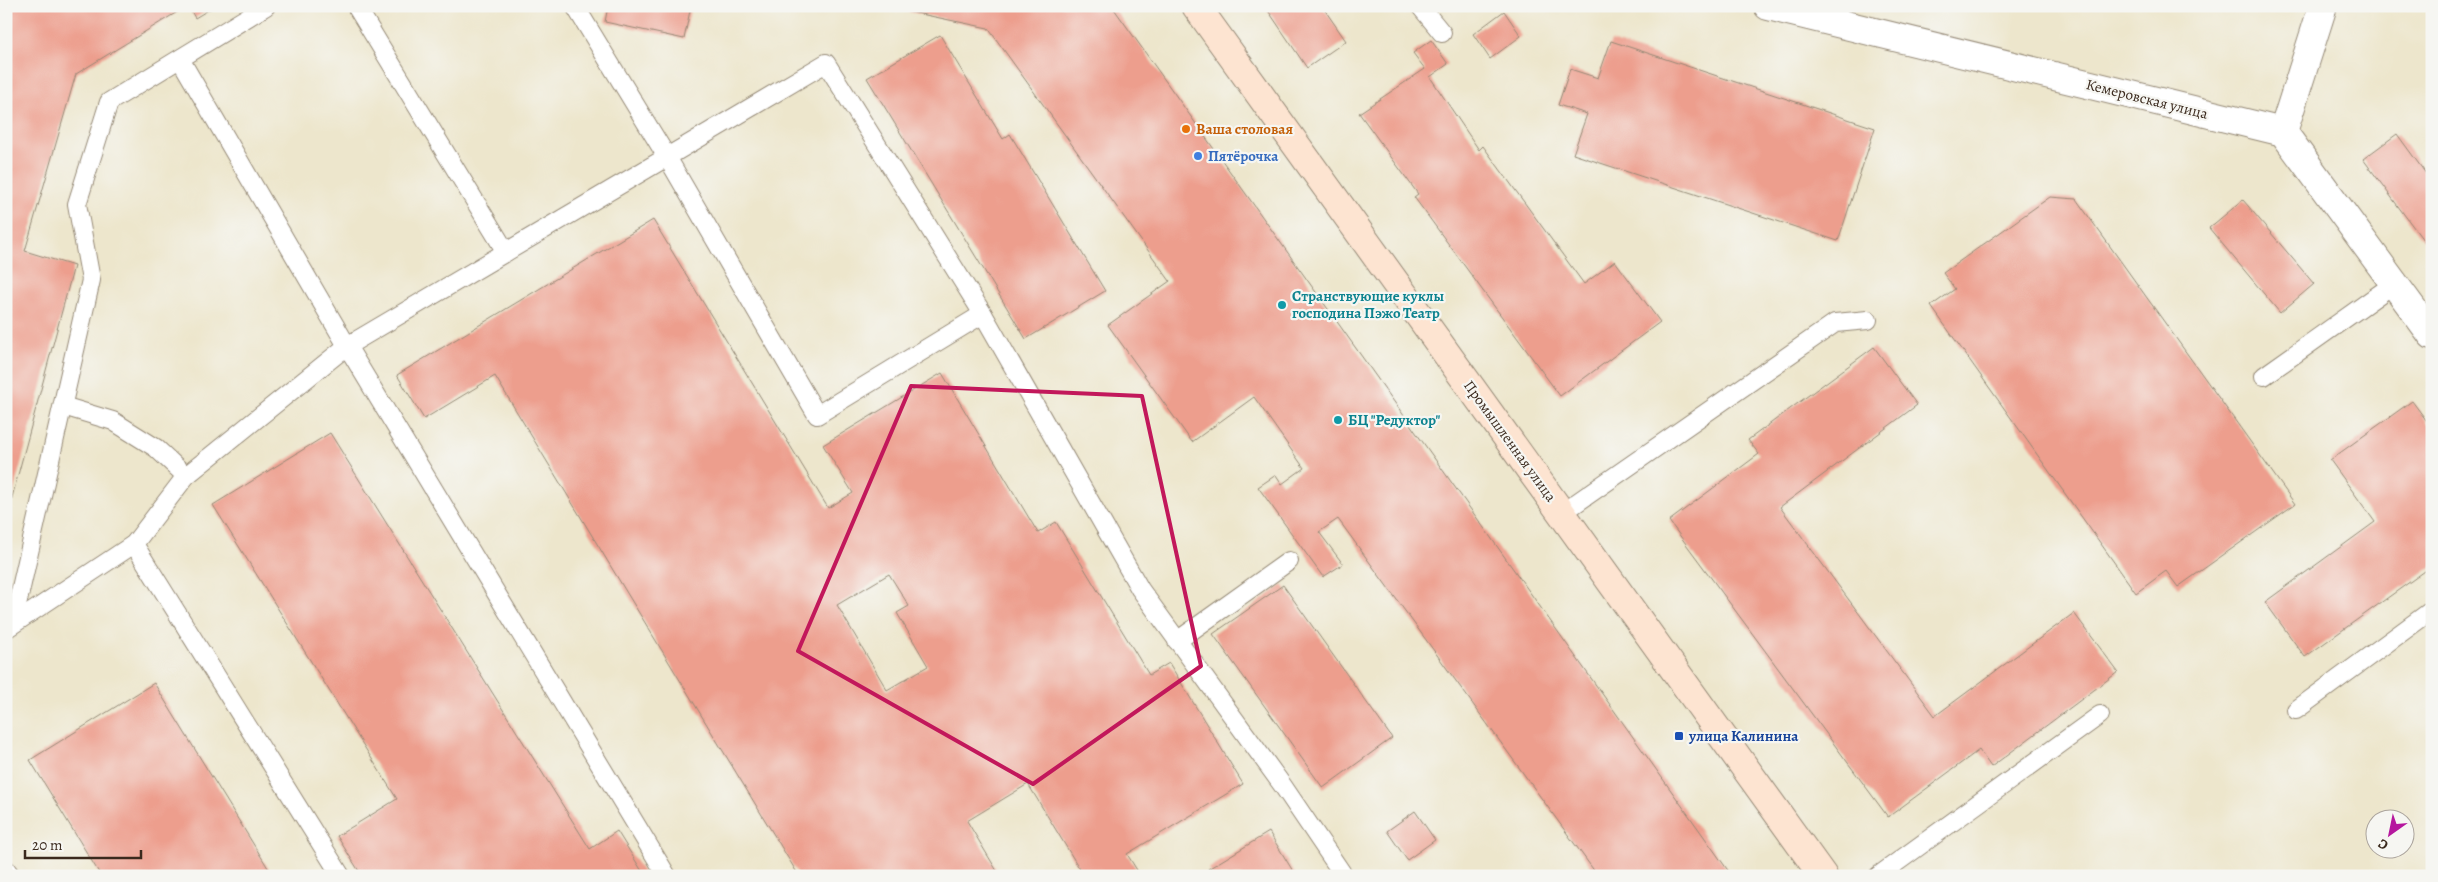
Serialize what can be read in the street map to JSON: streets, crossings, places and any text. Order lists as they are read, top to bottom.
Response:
{
  "streets": {
    "street": ["Кемеровская улица", "Промышленная улица"]
  },
  "places": {
    "other": [
      "Ваша столовая",
      "Пятёрочка",
      "Странствующие куклы господина Пэжо Театр",
      "БЦ \"Редуктор\""
    ],
    "transit": ["улица Калинина"]
  },
  "scale_bar": "20 m",
  "north": "bottom left"
}
